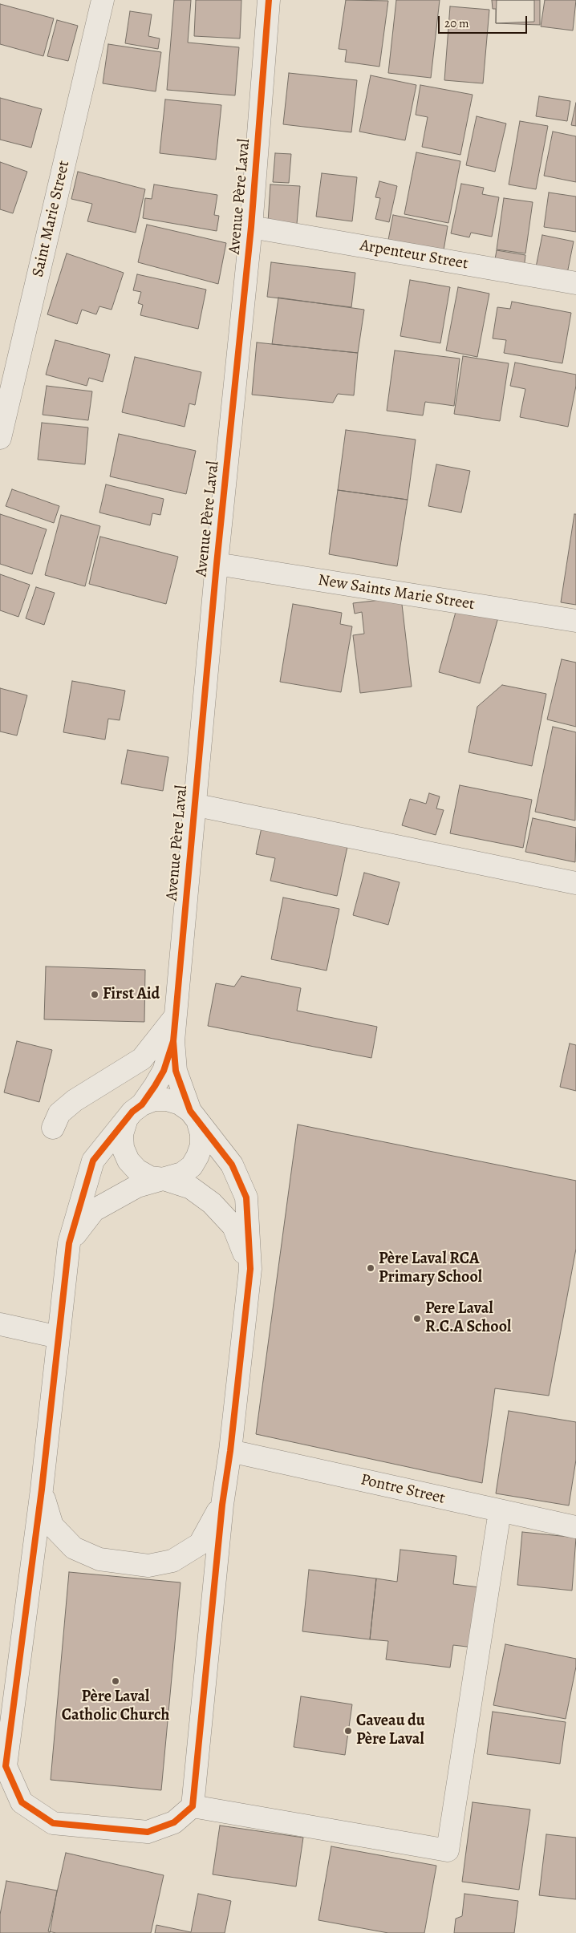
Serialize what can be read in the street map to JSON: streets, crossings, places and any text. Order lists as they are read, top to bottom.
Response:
{
  "streets": {
    "street": [
      "Avenue Père Laval",
      "Saint Marie Street",
      "Arpenteur Street",
      "New Saints Marie Street",
      "Pontre Street"
    ]
  },
  "crossings": [
    ["Avenue Père Laval", "Arpenteur Street"],
    ["Avenue Père Laval", "New Saints Marie Street"]
  ],
  "places": [
    "First Aid",
    "Père Laval RCA Primary School",
    "Pere Laval R.C.A School",
    "Père Laval Catholic Church",
    "Caveau du Père Laval"
  ],
  "scale_bar": "20 m"
}
